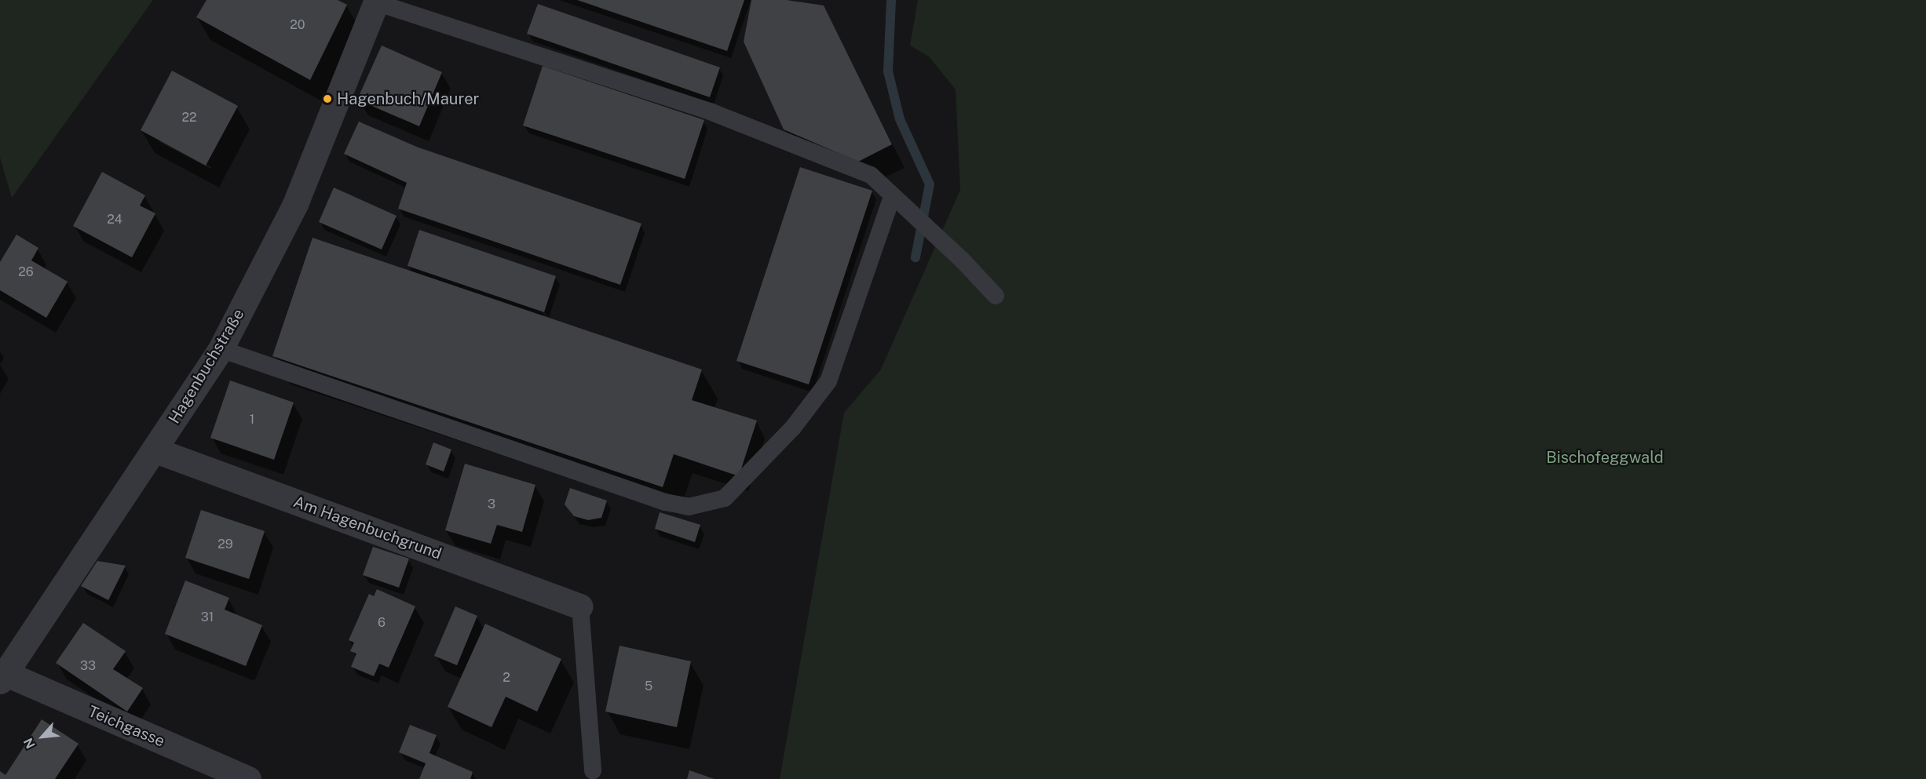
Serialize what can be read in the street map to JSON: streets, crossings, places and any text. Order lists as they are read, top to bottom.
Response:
{
  "streets": {
    "street": ["Hagenbuchstraße", "Am Hagenbuchgrund", "Teichgasse"]
  },
  "crossings": [
    ["Hagenbuchstraße", "Am Hagenbuchgrund"],
    ["Hagenbuchstraße", "Teichgasse"]
  ],
  "parks": ["Bischofeggwald"],
  "places": ["Hagenbuch/Maurer"],
  "house_numbers": [
    "20",
    "22",
    "24",
    "26",
    "1",
    "3",
    "29",
    "31",
    "6",
    "33",
    "2",
    "5"
  ],
  "north": "bottom left"
}
